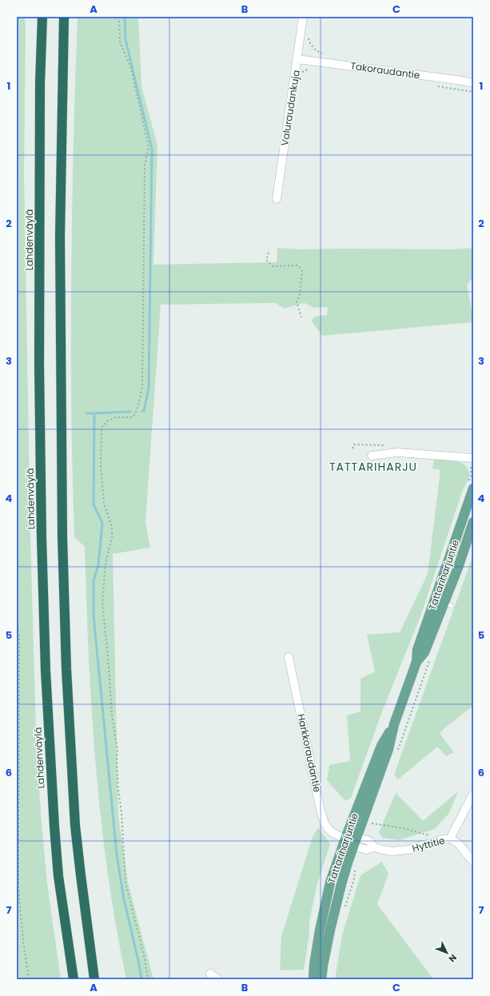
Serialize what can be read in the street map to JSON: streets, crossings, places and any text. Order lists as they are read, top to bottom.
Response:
{
  "streets": {
    "highway": ["Lahdenväylä"],
    "main road": ["Tattariharjuntie"],
    "street": [
      "Takoraudantie",
      "Valuraudankuja",
      "Harkkoraudantie",
      "Hyttitie"
    ]
  },
  "crossings": [
    ["Takoraudantie", "Valuraudankuja"],
    ["Tattariharjuntie", "Harkkoraudantie"],
    ["Tattariharjuntie", "Hyttitie"]
  ],
  "districts": ["TATTARIHARJU"],
  "north": "bottom right",
  "grid": {
    "columns": ["A", "B", "C"],
    "rows": [
      "1",
      "2",
      "3",
      "4",
      "5",
      "6",
      "7"
    ]
  }
}
